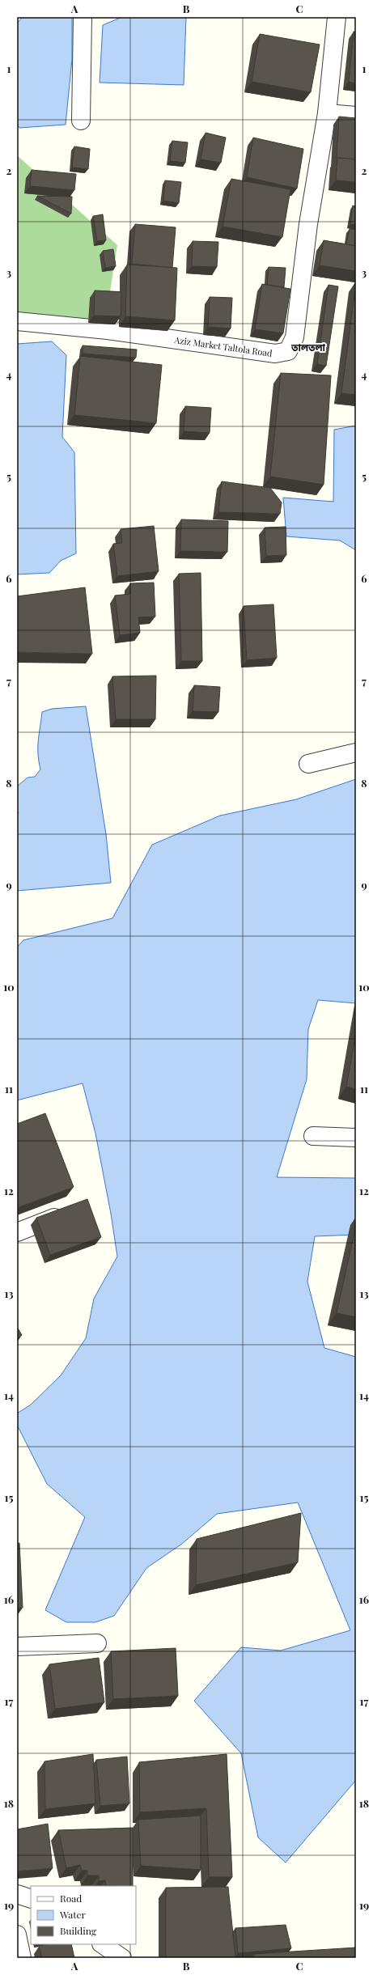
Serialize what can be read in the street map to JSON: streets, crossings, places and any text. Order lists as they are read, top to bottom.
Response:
{
  "streets": {
    "street": ["Aziz Market Taltola Road"]
  },
  "districts": ["তালতলা"],
  "legend": ["Road", "Water", "Building"],
  "grid": {
    "columns": ["A", "B", "C"],
    "rows": [
      "1",
      "2",
      "3",
      "4",
      "5",
      "6",
      "7",
      "8",
      "9",
      "10",
      "11",
      "12",
      "13",
      "14",
      "15",
      "16",
      "17",
      "18",
      "19"
    ]
  }
}
